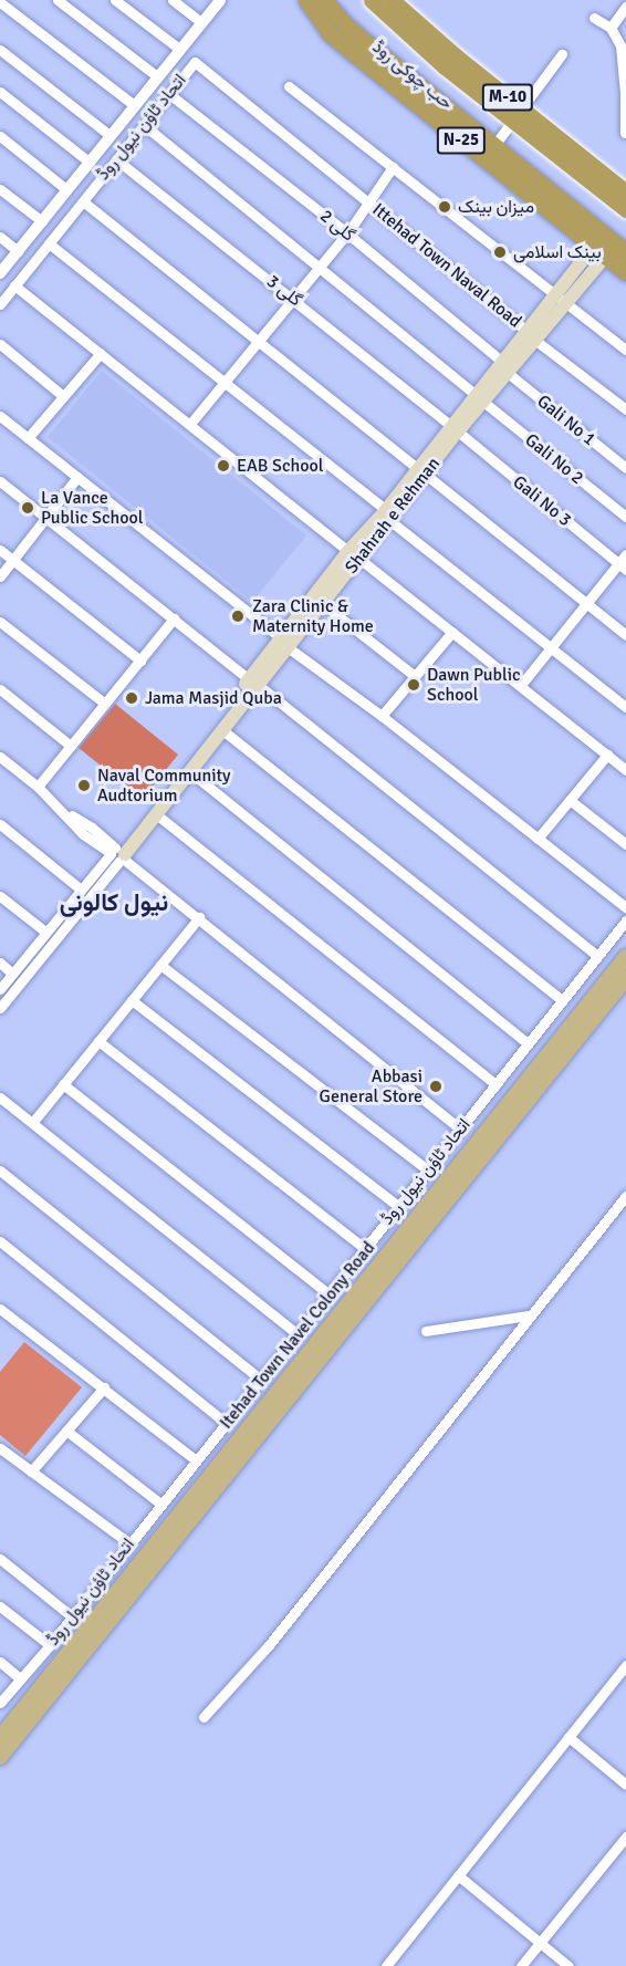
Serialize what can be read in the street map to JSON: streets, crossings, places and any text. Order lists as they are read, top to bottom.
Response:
{
  "streets": {
    "highway": ["حب چوکی روڈ", "M-10", "N-25"],
    "main road": ["Shahrah e Rehman", "Itehad Town Navel Colony Road"],
    "street": [
      "اتحاد ٹاؤن نیول روڈ",
      "گلی 2",
      "Ittehad Town Naval Road",
      "گلی 3",
      "Gali No 1",
      "Gali No 2",
      "Gali No 3"
    ]
  },
  "crossings": [
    ["اتحاد ٹاؤن نیول روڈ", "گلی 2"],
    ["اتحاد ٹاؤن نیول روڈ", "Ittehad Town Naval Road"],
    ["اتحاد ٹاؤن نیول روڈ", "گلی 3"],
    ["گلی 2", "Gali No 1"],
    ["گلی 2", "Shahrah e Rehman"],
    ["Ittehad Town Naval Road", "Shahrah e Rehman"],
    ["گلی 3", "Gali No 3"],
    ["گلی 3", "Shahrah e Rehman"],
    ["Gali No 1", "Shahrah e Rehman"],
    ["Gali No 2", "Shahrah e Rehman"],
    ["Gali No 3", "Shahrah e Rehman"]
  ],
  "districts": ["نیول کالونی"],
  "places": [
    "میزان بینک",
    "بینک اسلامی",
    "EAB School",
    "La Vance Public School",
    "Zara Clinic & Maternity Home",
    "Dawn Public School",
    "Jama Masjid Quba",
    "Naval Community Audtorium",
    "Abbasi General Store"
  ]
}
